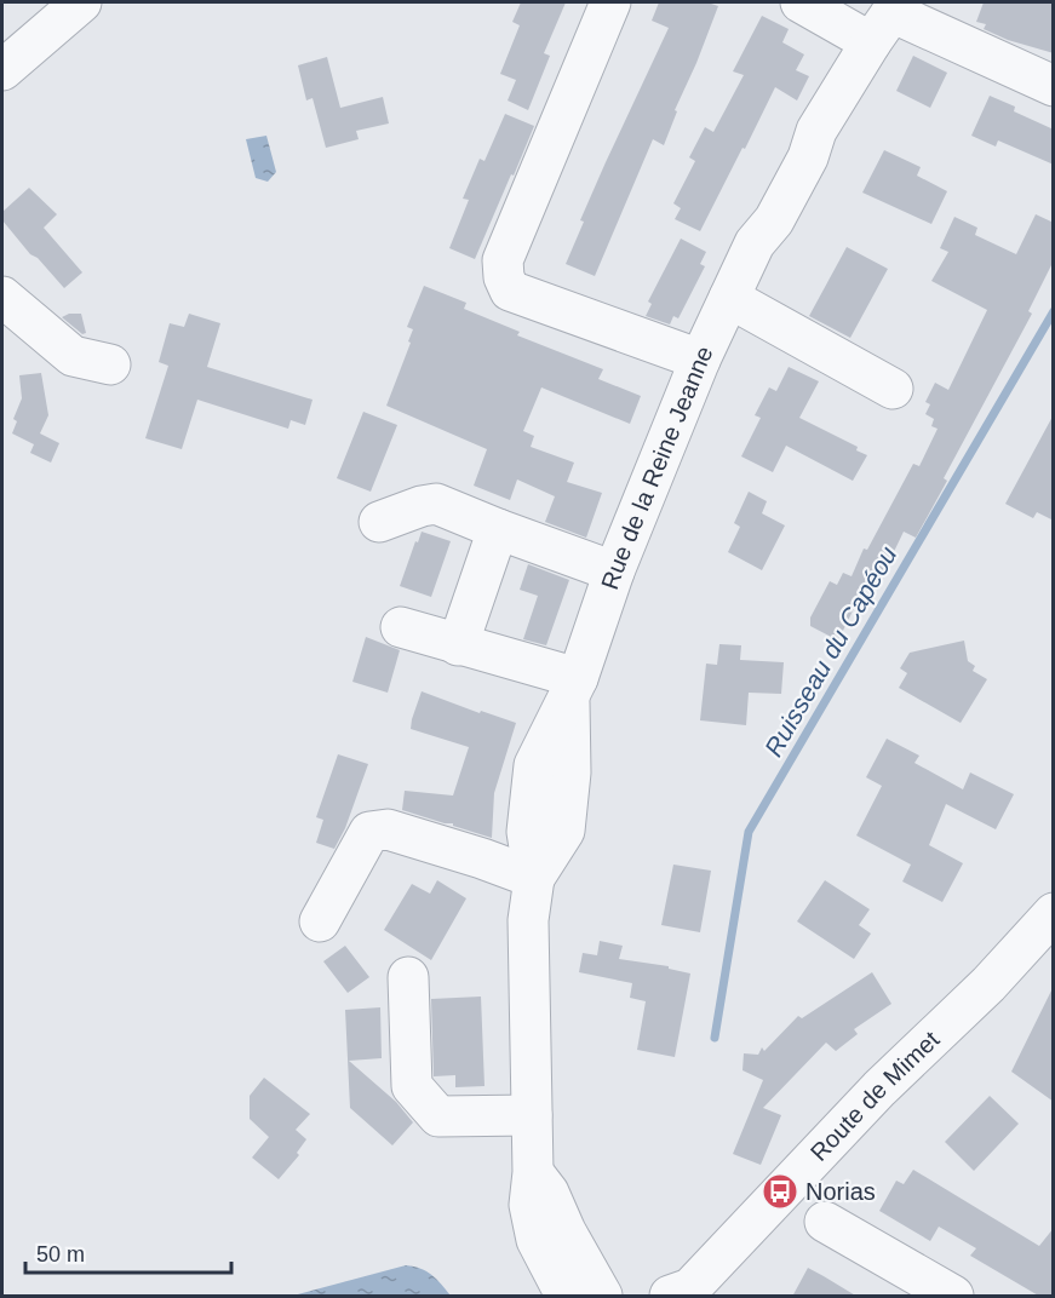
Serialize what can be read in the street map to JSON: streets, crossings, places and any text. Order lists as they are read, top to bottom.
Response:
{
  "streets": {
    "street": ["Rue de la Reine Jeanne", "Route de Mimet"]
  },
  "water": ["Ruisseau du Capéou"],
  "places": {
    "bus stop": ["Norias"]
  },
  "scale_bar": "50 m"
}
